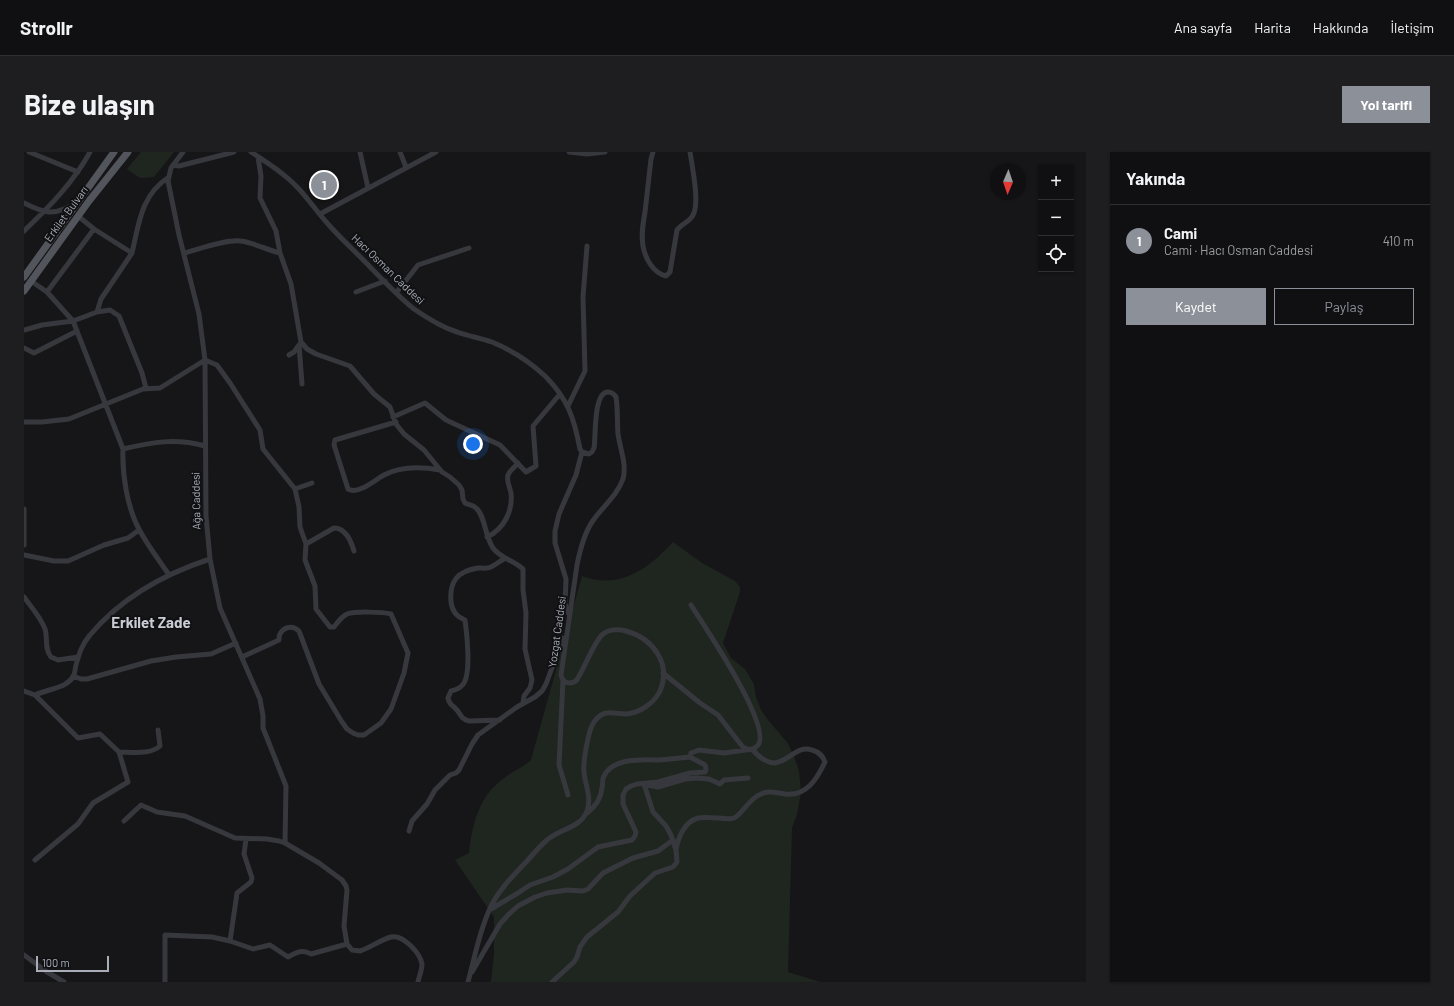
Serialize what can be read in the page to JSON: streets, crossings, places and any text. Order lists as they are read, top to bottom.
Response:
{
  "streets": {
    "main road": ["Erkilet Bulvarı"],
    "street": ["Hacı Osman Caddesi", "Ağa Caddesi", "Yozgat Caddesi"]
  },
  "crossings": [
    ["Hacı Osman Caddesi", "Yozgat Caddesi"]
  ],
  "districts": ["Erkilet Zade"],
  "scale_bar": "100 m",
  "north": "bottom",
  "page": {
    "header": "Strollr",
    "nav": [
      "Ana sayfa",
      "Harita",
      "Hakkında",
      "İletişim"
    ],
    "buttons": [
      "Yol tarifi",
      ["Kaydet", "Paylaş"]
    ],
    "title": "Bize ulaşın",
    "heading": "Yakında",
    "map_buttons": ["+", "−"],
    "pins": "1",
    "list": [
      {
        "mark": "1",
        "name": "Cami",
        "note": "Cami · Hacı Osman Caddesi",
        "value": "410 m"
      }
    ],
    "scale": "100 m"
  }
}
